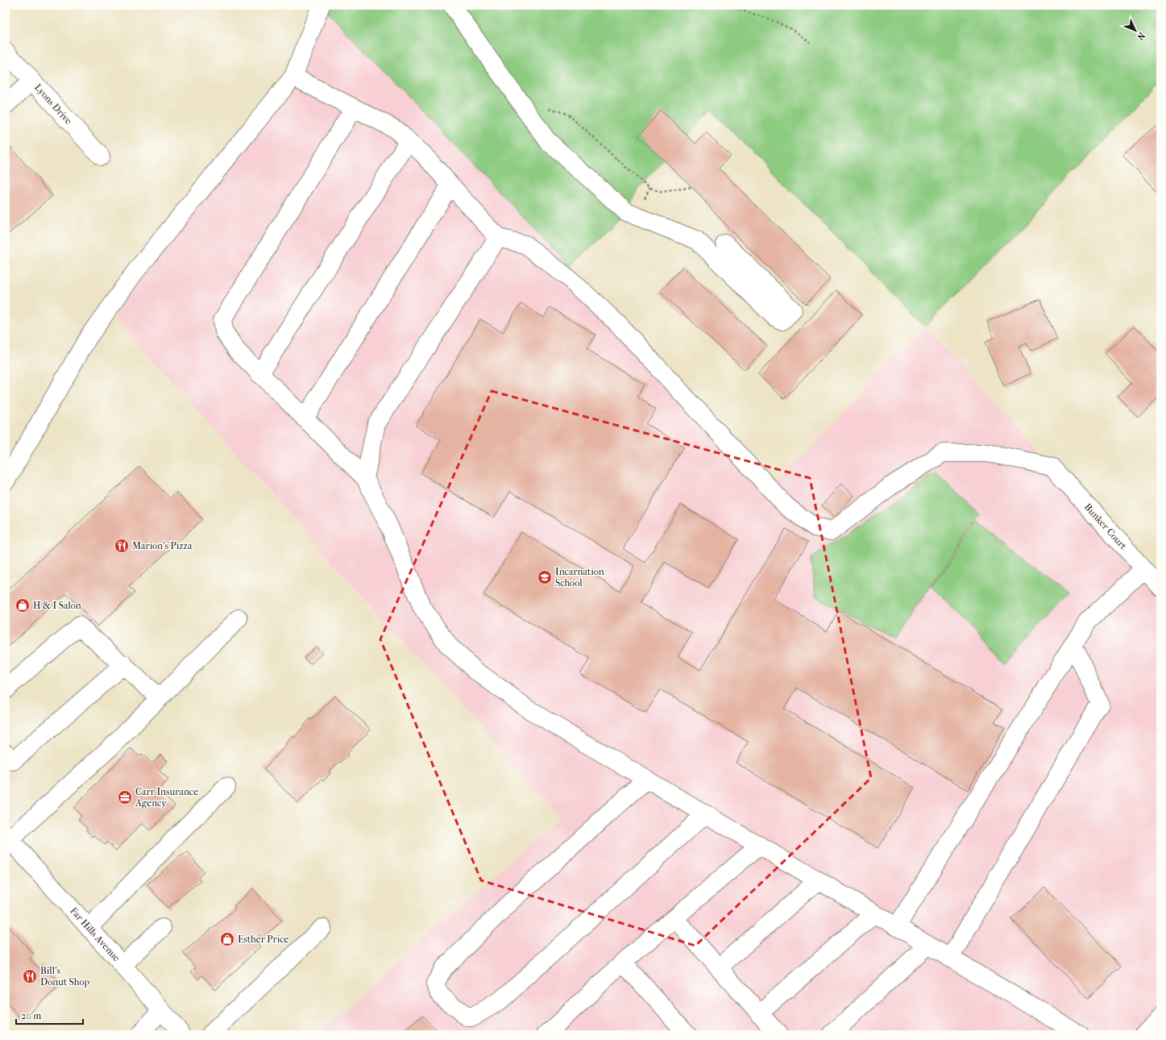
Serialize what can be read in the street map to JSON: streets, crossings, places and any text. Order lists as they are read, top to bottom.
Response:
{
  "streets": {
    "street": ["Lyons Drive", "Bunker Court", "Far Hills Avenue"]
  },
  "places": {
    "restaurant": ["Marion's Pizza", "Bill's Donut Shop"],
    "school or university": ["Incarnation School"],
    "shop": ["H & I Salon", "Esther Price"],
    "office": ["Carr Insurance Agency"]
  },
  "scale_bar": "20 m",
  "north": "bottom right"
}
